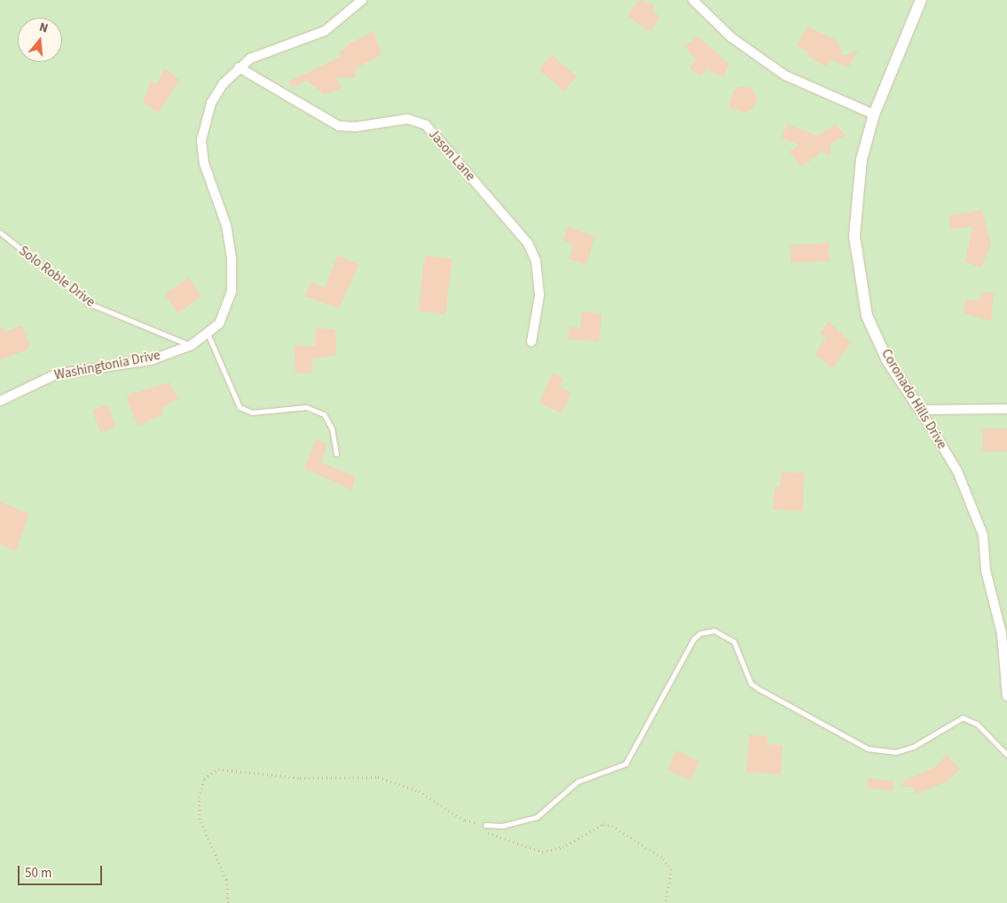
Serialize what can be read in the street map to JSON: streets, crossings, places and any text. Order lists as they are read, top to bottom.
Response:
{
  "streets": {
    "street": ["Jason Lane", "Washingtonia Drive", "Coronado Hills Drive"],
    "lane": ["Solo Roble Drive"]
  },
  "crossings": [
    ["Jason Lane", "Washingtonia Drive"],
    ["Solo Roble Drive", "Washingtonia Drive"]
  ],
  "scale_bar": "50 m",
  "north": "top"
}
